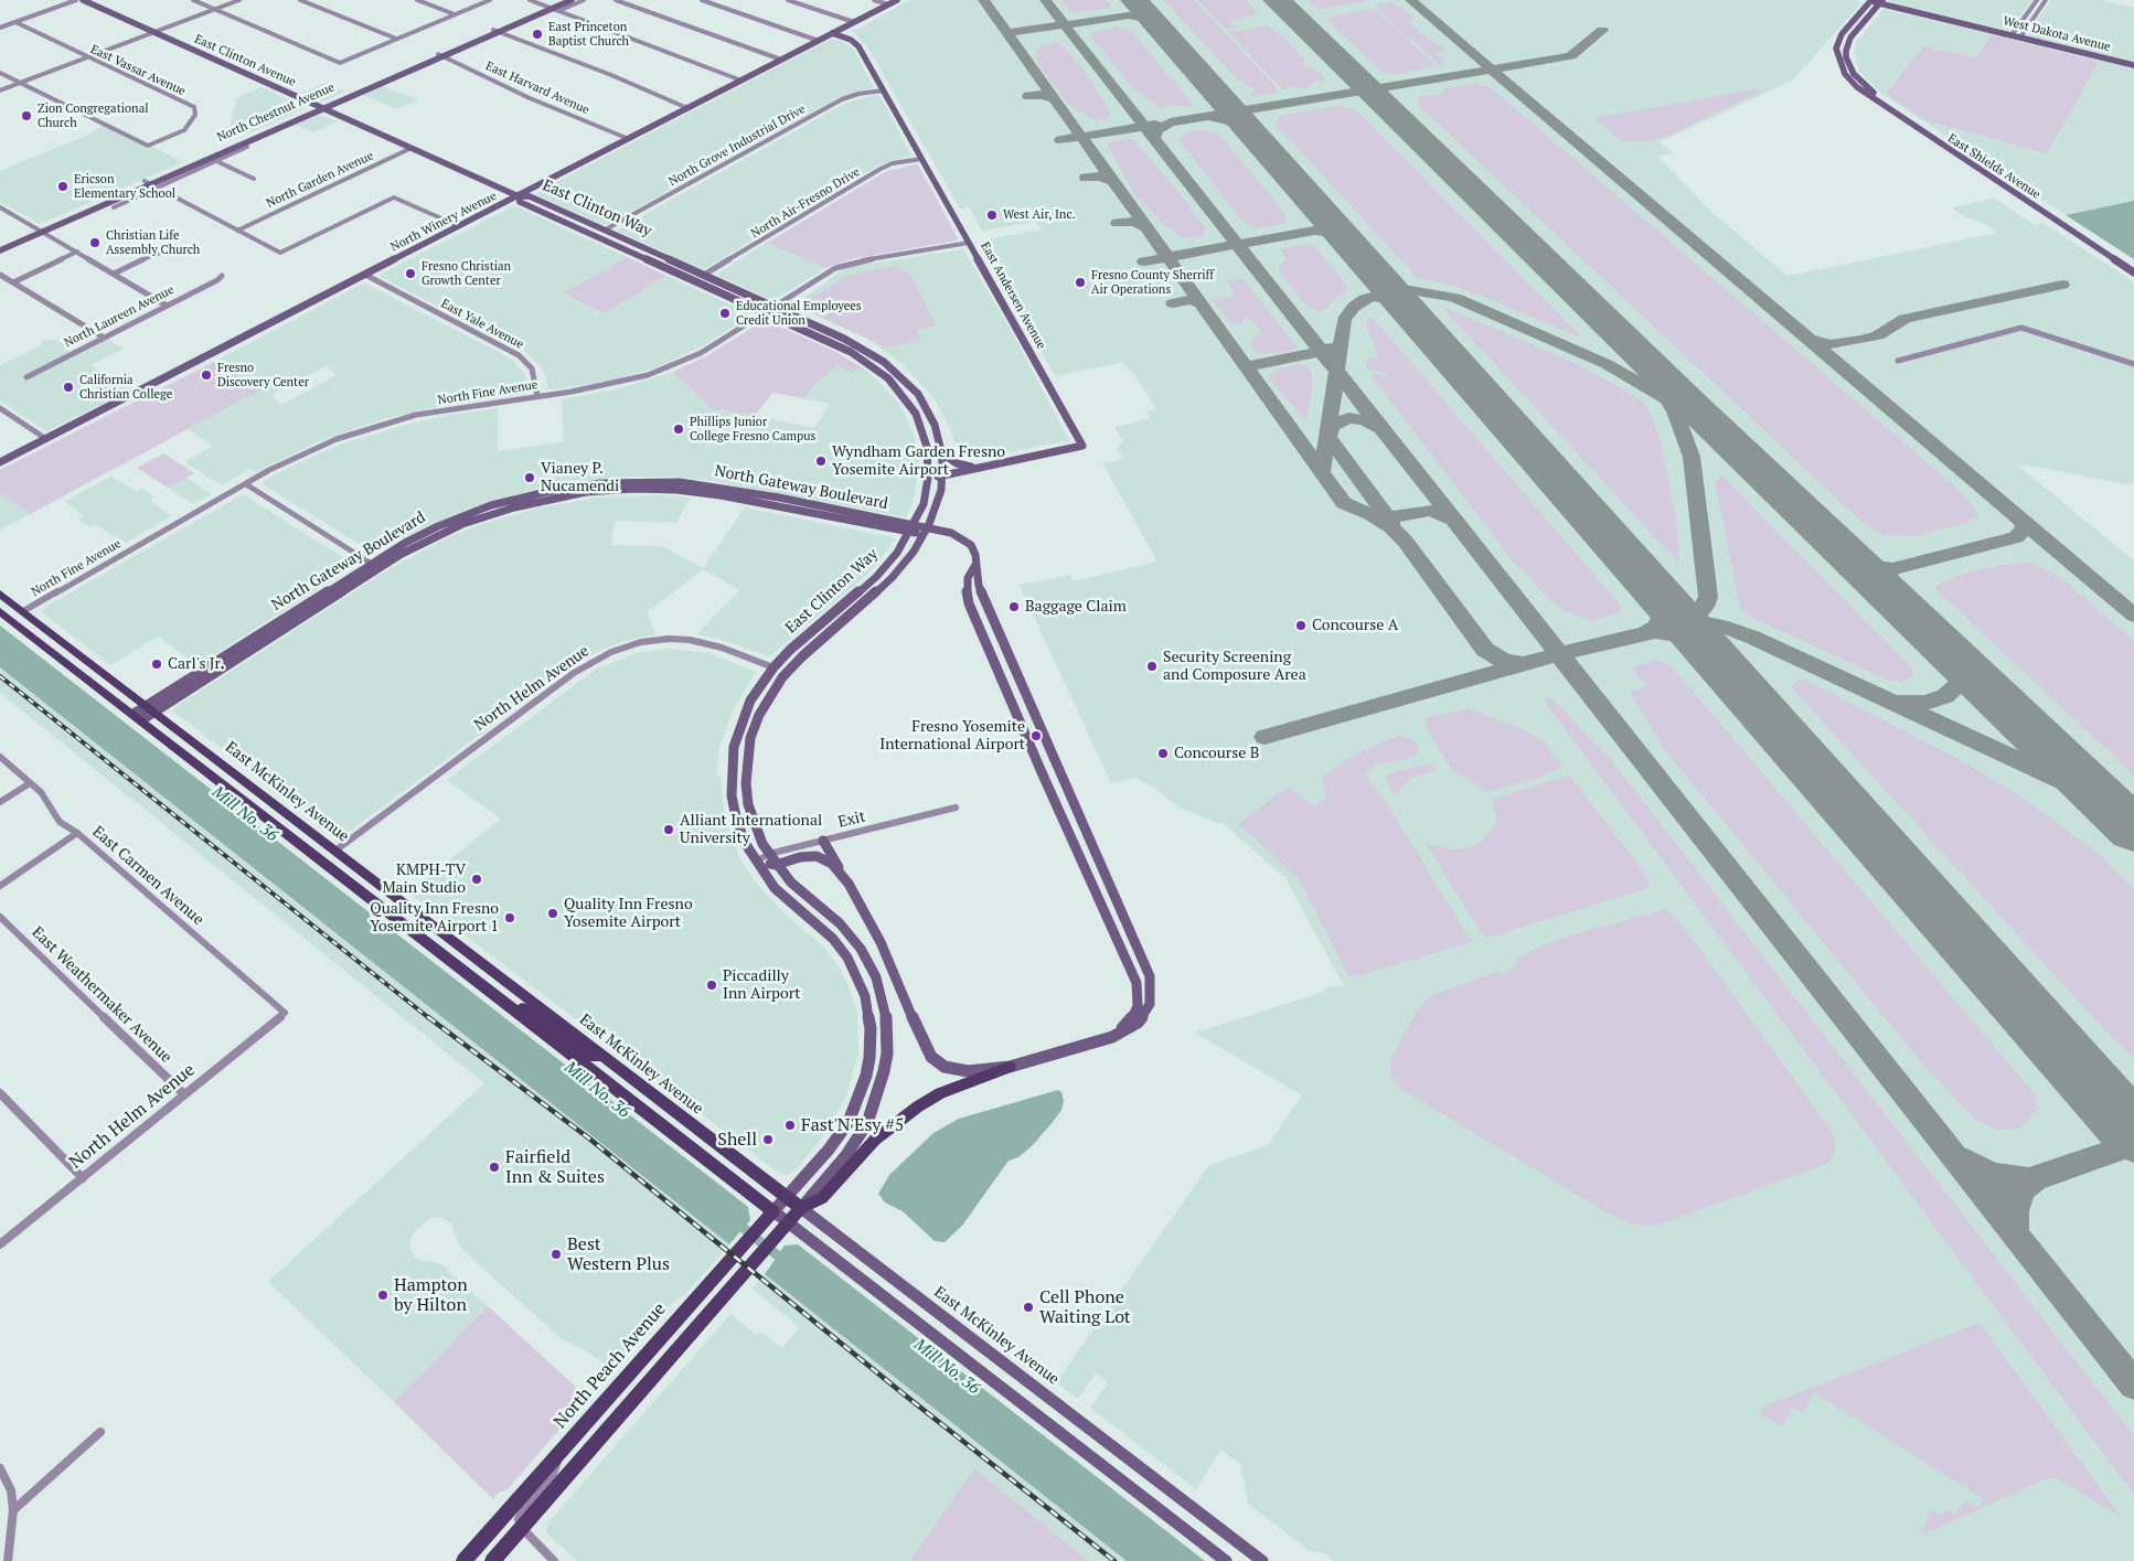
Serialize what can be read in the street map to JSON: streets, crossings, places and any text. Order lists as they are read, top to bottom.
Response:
{
  "streets": {
    "main road": [
      "West Dakota Avenue",
      "East Clinton Avenue",
      "North Chestnut Avenue",
      "East Shields Avenue",
      "East Clinton Way",
      "North Winery Avenue",
      "East Andersen Avenue",
      "North Gateway Boulevard",
      "East McKinley Avenue",
      "North Peach Avenue"
    ],
    "street": [
      "East Vassar Avenue",
      "East Harvard Avenue",
      "North Grove Industrial Drive",
      "North Garden Avenue",
      "North Air-Fresno Drive",
      "North Laureen Avenue",
      "East Yale Avenue",
      "North Fine Avenue",
      "North Helm Avenue",
      "Exit",
      "East Carmen Avenue",
      "East Weathermaker Avenue"
    ]
  },
  "crossings": [
    ["West Dakota Avenue", "East Shields Avenue"],
    ["East Clinton Avenue", "North Chestnut Avenue"],
    ["East Clinton Avenue", "North Garden Avenue"],
    ["East Clinton Avenue", "East Clinton Way"],
    ["East Clinton Avenue", "North Winery Avenue"],
    ["East Harvard Avenue", "North Chestnut Avenue"],
    ["East Harvard Avenue", "North Winery Avenue"],
    ["North Grove Industrial Drive", "East Clinton Way"],
    ["North Grove Industrial Drive", "East Andersen Avenue"],
    ["North Air-Fresno Drive", "East Clinton Way"],
    ["North Air-Fresno Drive", "East Andersen Avenue"],
    ["East Clinton Way", "North Winery Avenue"],
    ["East Clinton Way", "East Andersen Avenue"],
    ["East Clinton Way", "North Fine Avenue"],
    ["East Clinton Way", "North Gateway Boulevard"],
    ["East Clinton Way", "North Helm Avenue"],
    ["East Clinton Way", "East McKinley Avenue"],
    ["East Clinton Way", "Exit"],
    ["East Clinton Way", "North Peach Avenue"],
    ["North Winery Avenue", "East Andersen Avenue"],
    ["North Winery Avenue", "East Yale Avenue"],
    ["East Andersen Avenue", "North Fine Avenue"],
    ["East Yale Avenue", "North Fine Avenue"],
    ["North Fine Avenue", "East McKinley Avenue"],
    ["North Gateway Boulevard", "East McKinley Avenue"],
    ["North Helm Avenue", "East McKinley Avenue"],
    ["North Helm Avenue", "East Carmen Avenue"],
    ["North Helm Avenue", "East Weathermaker Avenue"],
    ["East McKinley Avenue", "North Peach Avenue"]
  ],
  "water": ["Mill No. 36"],
  "places": [
    "East Princeton Baptist Church",
    "Zion Congregational Church",
    "Ericson Elementary School",
    "West Air, Inc.",
    "Christian Life Assembly Church",
    "Fresno Christian Growth Center",
    "Fresno County Sherriff Air Operations",
    "Educational Employees Credit Union",
    "Fresno Discovery Center",
    "California Christian College",
    "Phillips Junior College Fresno Campus",
    "Wyndham Garden Fresno Yosemite Airport",
    "Vianey P. Nucamendi",
    "Baggage Claim",
    "Concourse A",
    "Carl's Jr.",
    "Security Screening and Composure Area",
    "Fresno Yosemite International Airport",
    "Concourse B",
    "Alliant International University",
    "KMPH-TV Main Studio",
    "Quality Inn Fresno Yosemite Airport",
    "Quality Inn Fresno Yosemite Airport 1",
    "Piccadilly Inn Airport",
    "Fast'N'Esy #5",
    "Shell",
    "Fairfield Inn & Suites",
    "Best Western Plus",
    "Hampton by Hilton",
    "Cell Phone Waiting Lot"
  ]
}
